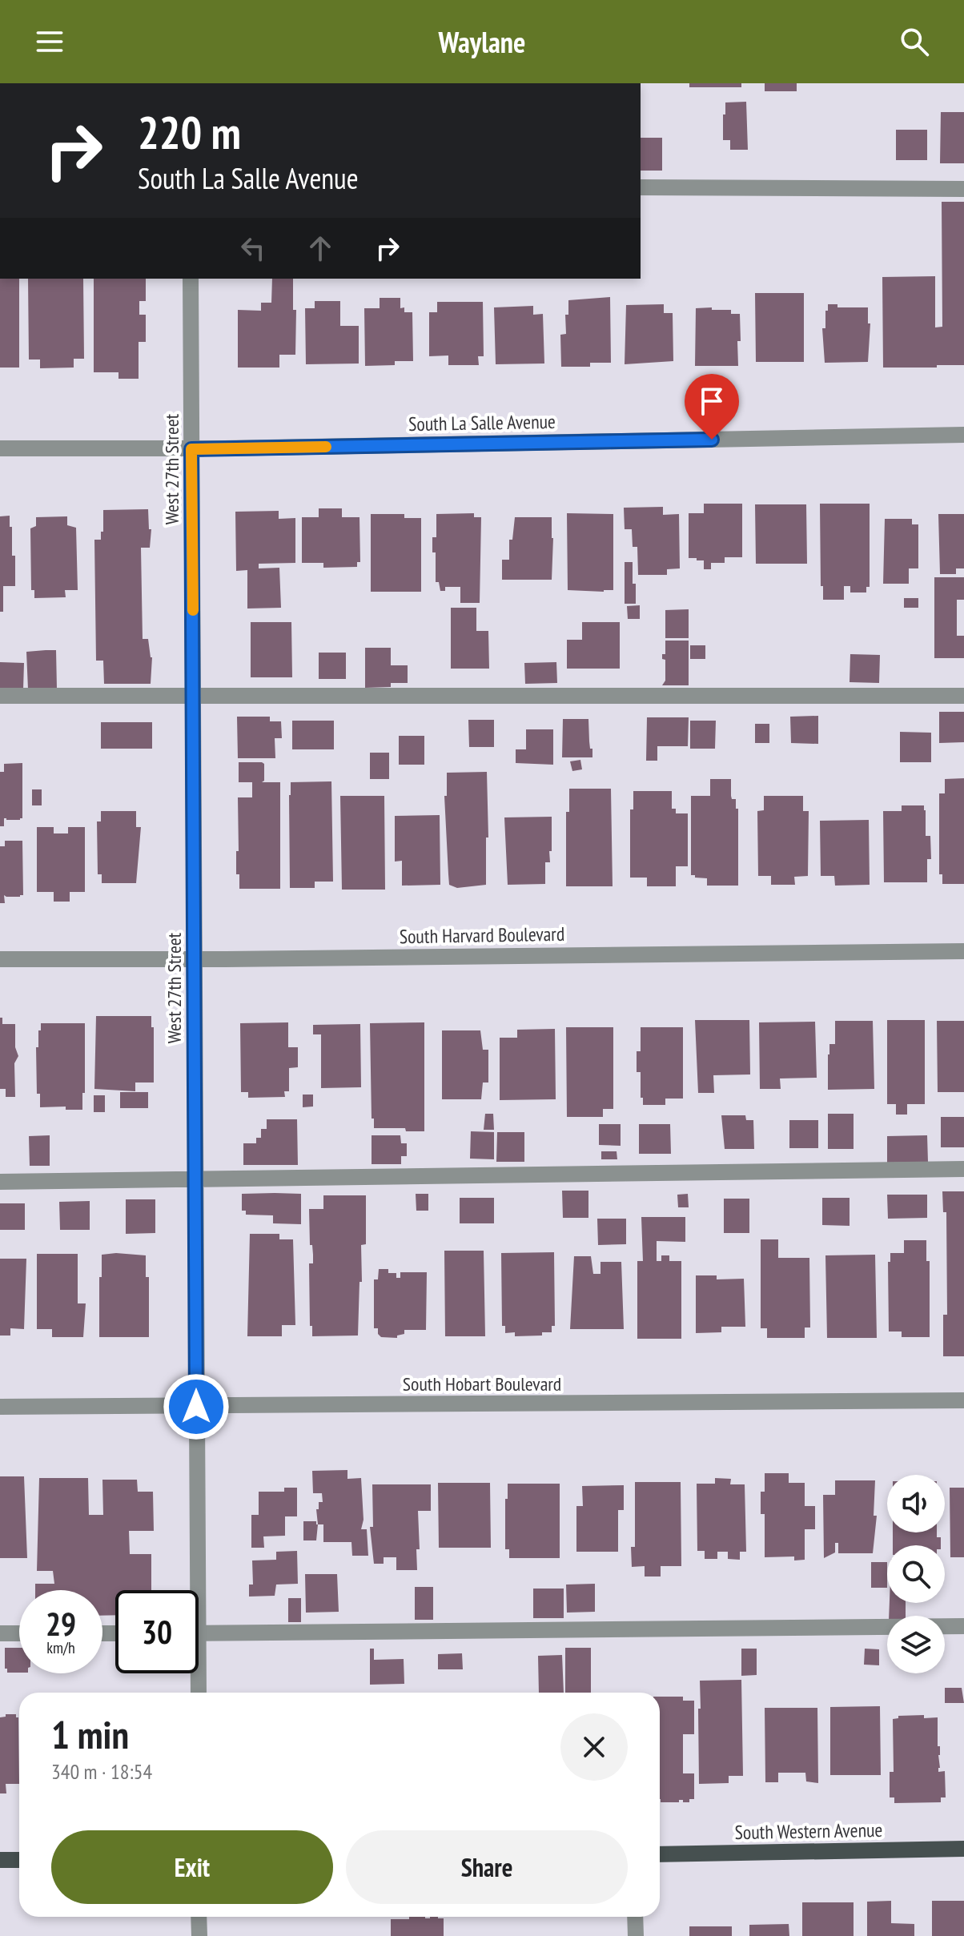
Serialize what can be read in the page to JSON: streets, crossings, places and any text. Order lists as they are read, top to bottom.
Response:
{
  "streets": {
    "main road": ["South Western Avenue"],
    "street": [
      "South La Salle Avenue",
      "West 27th Street",
      "South Harvard Boulevard",
      "South Hobart Boulevard"
    ]
  },
  "crossings": [
    ["South La Salle Avenue", "West 27th Street"],
    ["West 27th Street", "South Harvard Boulevard"],
    ["West 27th Street", "South Hobart Boulevard"]
  ],
  "page": {
    "header": "Waylane",
    "turn": ["220 m", "South La Salle Avenue"],
    "speed": "29 km/h",
    "limit": "30",
    "heading": ["1 min", "340 m · 18:54"],
    "buttons": ["Exit", "Share"]
  }
}
